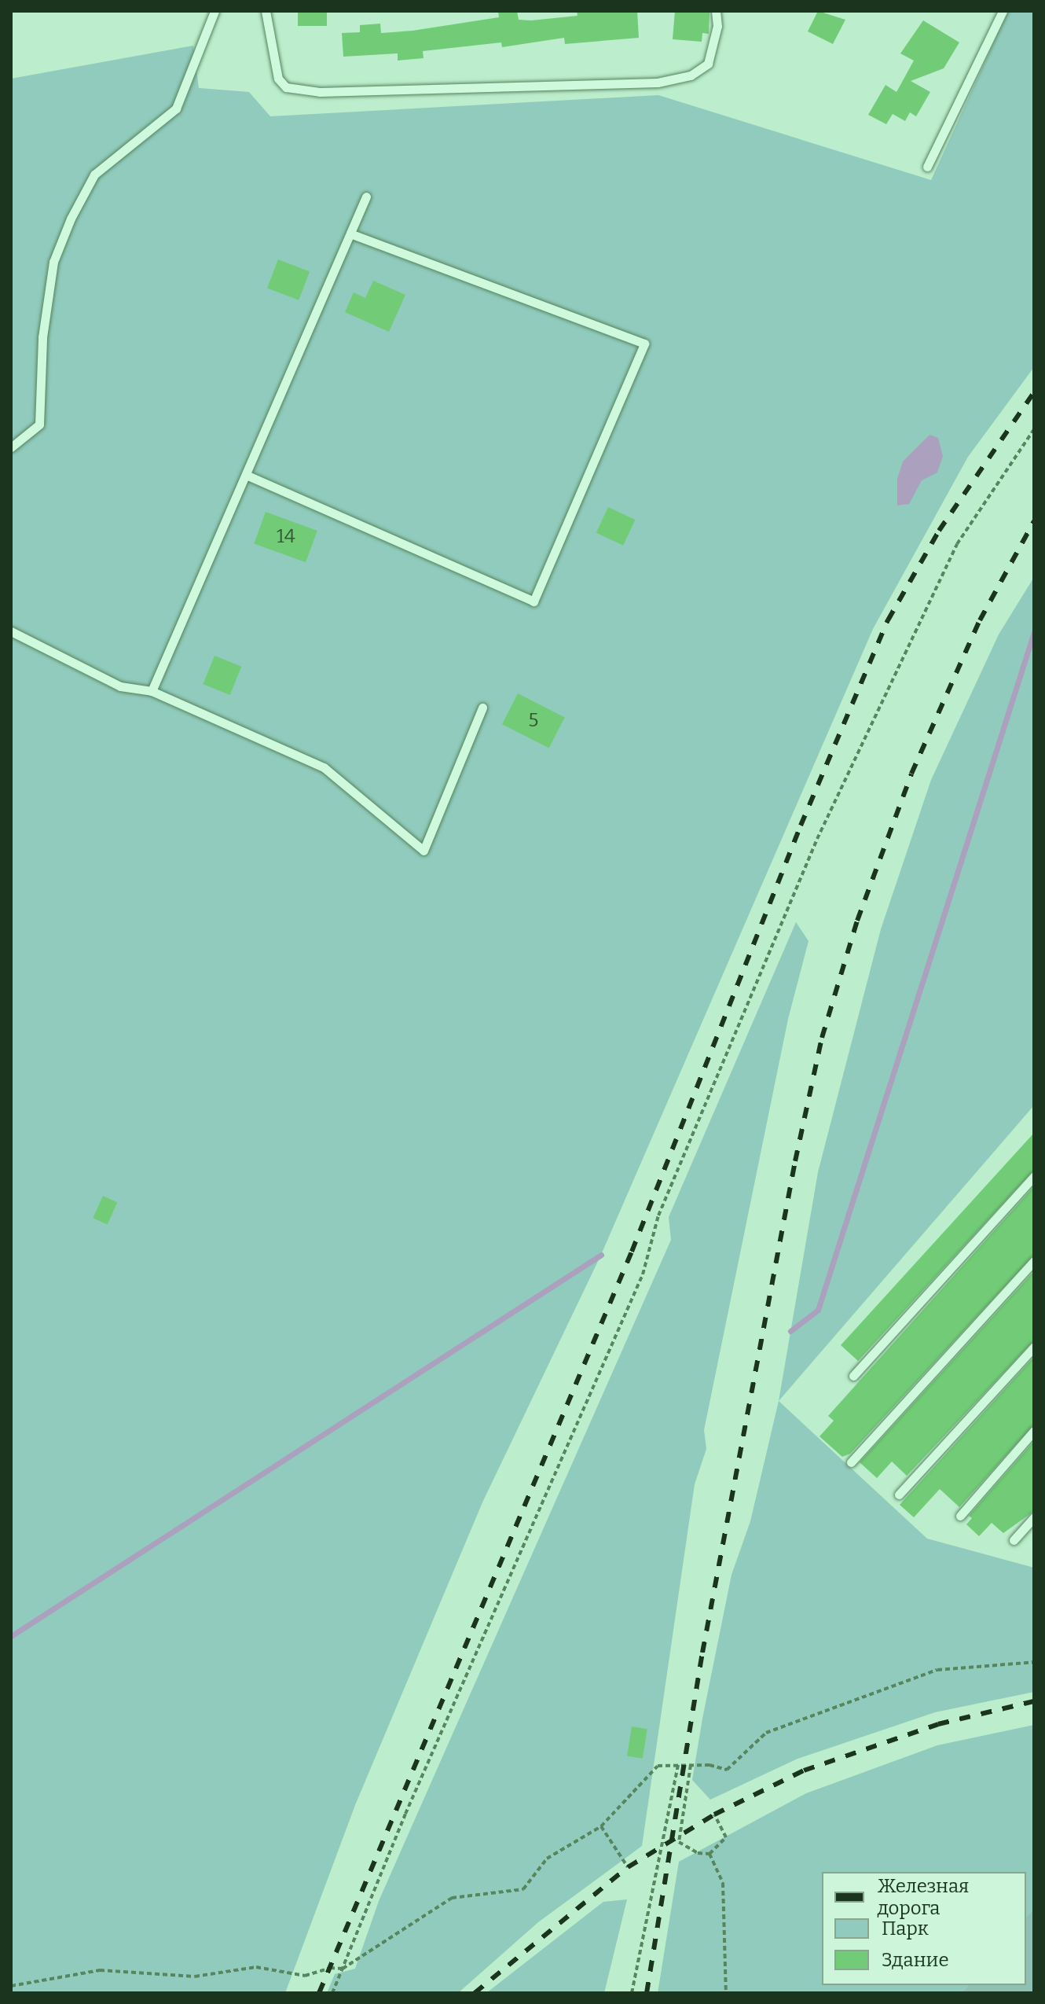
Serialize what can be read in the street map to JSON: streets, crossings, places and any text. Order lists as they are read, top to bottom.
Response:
{
  "house_numbers": ["14", "5"],
  "legend": ["Железная дорога", "Парк", "Здание"]
}
